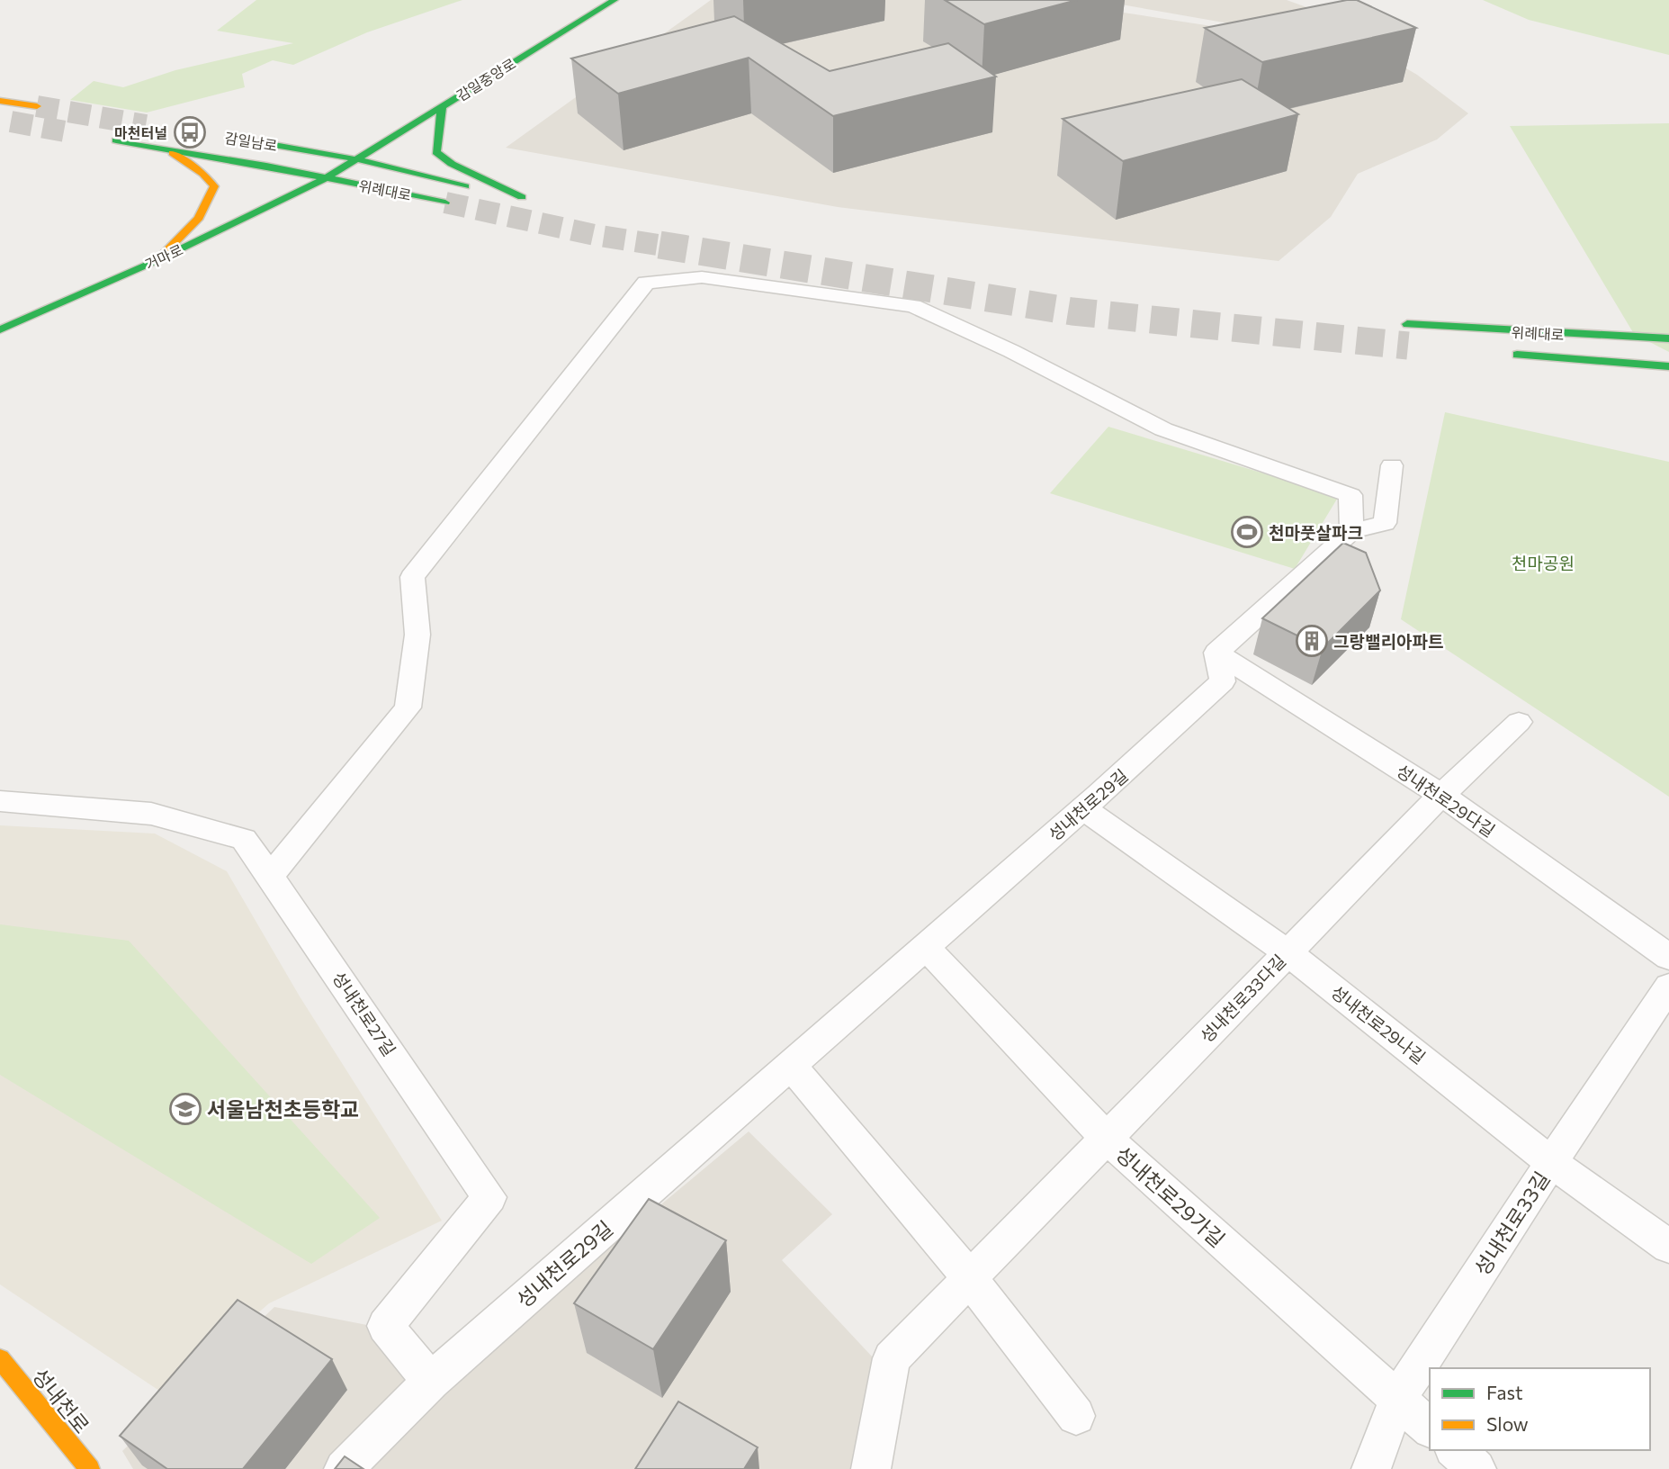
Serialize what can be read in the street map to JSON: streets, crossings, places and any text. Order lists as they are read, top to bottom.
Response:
{
  "streets": {
    "main road": [
      "감일중앙로",
      "감일남로",
      "위례대로",
      "거마로",
      "성내천로"
    ],
    "street": [
      "성내천로29다길",
      "성내천로29길",
      "성내천로33다길",
      "성내천로27길",
      "성내천로29나길",
      "성내천로29가길",
      "성내천로33길"
    ]
  },
  "crossings": [
    ["감일중앙로", "감일남로"],
    ["감일중앙로", "위례대로"],
    ["감일중앙로", "거마로"],
    ["감일남로", "위례대로"],
    ["감일남로", "거마로"],
    ["위례대로", "거마로"],
    ["성내천로29다길", "성내천로29길"],
    ["성내천로29다길", "성내천로33다길"],
    ["성내천로29길", "성내천로27길"],
    ["성내천로29길", "성내천로29나길"],
    ["성내천로29길", "성내천로29가길"],
    ["성내천로33다길", "성내천로29나길"],
    ["성내천로33다길", "성내천로29가길"],
    ["성내천로29나길", "성내천로33길"],
    ["성내천로29가길", "성내천로33길"]
  ],
  "parks": ["천마공원"],
  "places": {
    "bus stop": ["마천터널"],
    "sports": ["천마풋살파크"],
    "building": ["그랑밸리아파트"],
    "school or university": ["서울남천초등학교"]
  },
  "legend": ["Fast", "Slow"]
}
